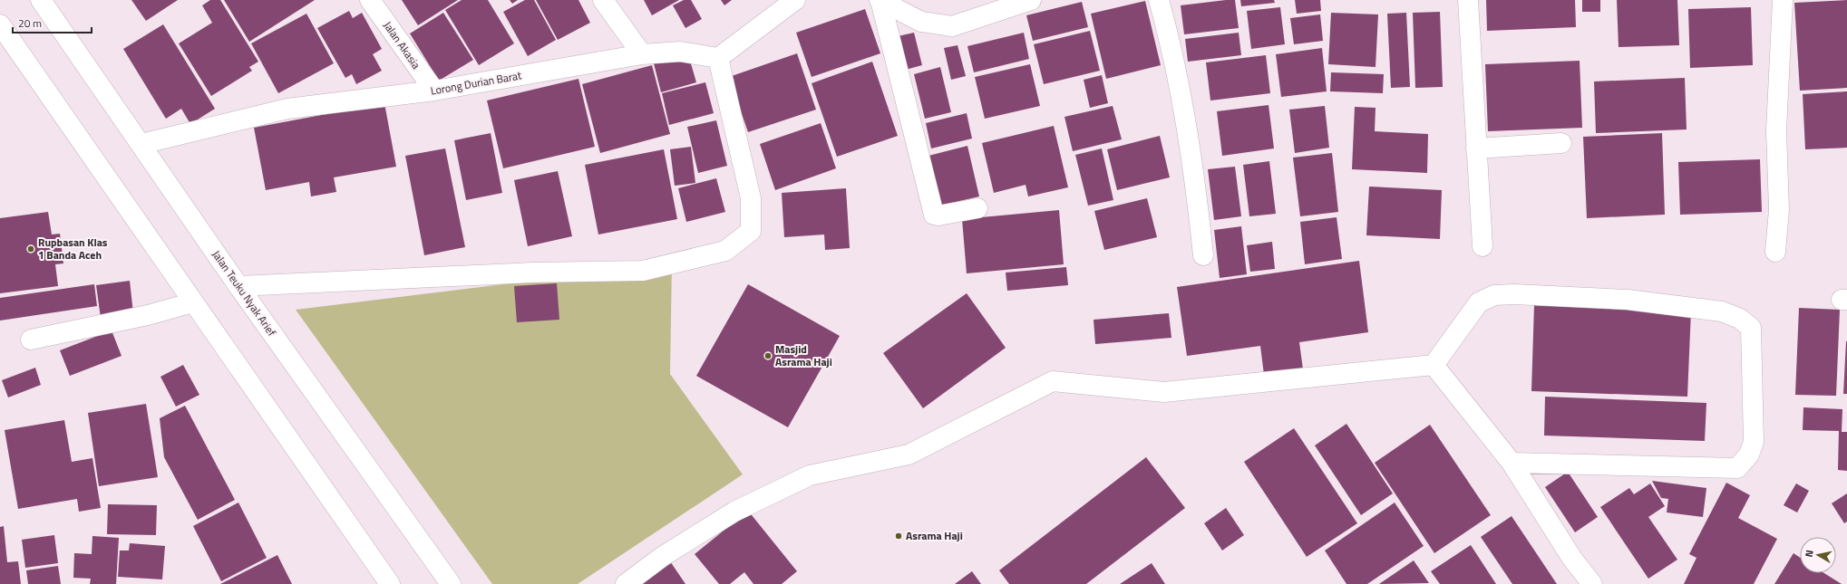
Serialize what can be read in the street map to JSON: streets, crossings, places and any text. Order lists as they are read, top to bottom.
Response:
{
  "streets": {
    "main road": ["Jalan Akasia", "Lorong Durian Barat", "Jalan Teuku Nyak Arief"]
  },
  "crossings": [
    ["Jalan Akasia", "Lorong Durian Barat"],
    ["Lorong Durian Barat", "Jalan Teuku Nyak Arief"]
  ],
  "places": ["Rupbasan Klas 1 Banda Aceh", "Masjid Asrama Haji", "Asrama Haji"],
  "scale_bar": "20 m",
  "north": "left"
}
